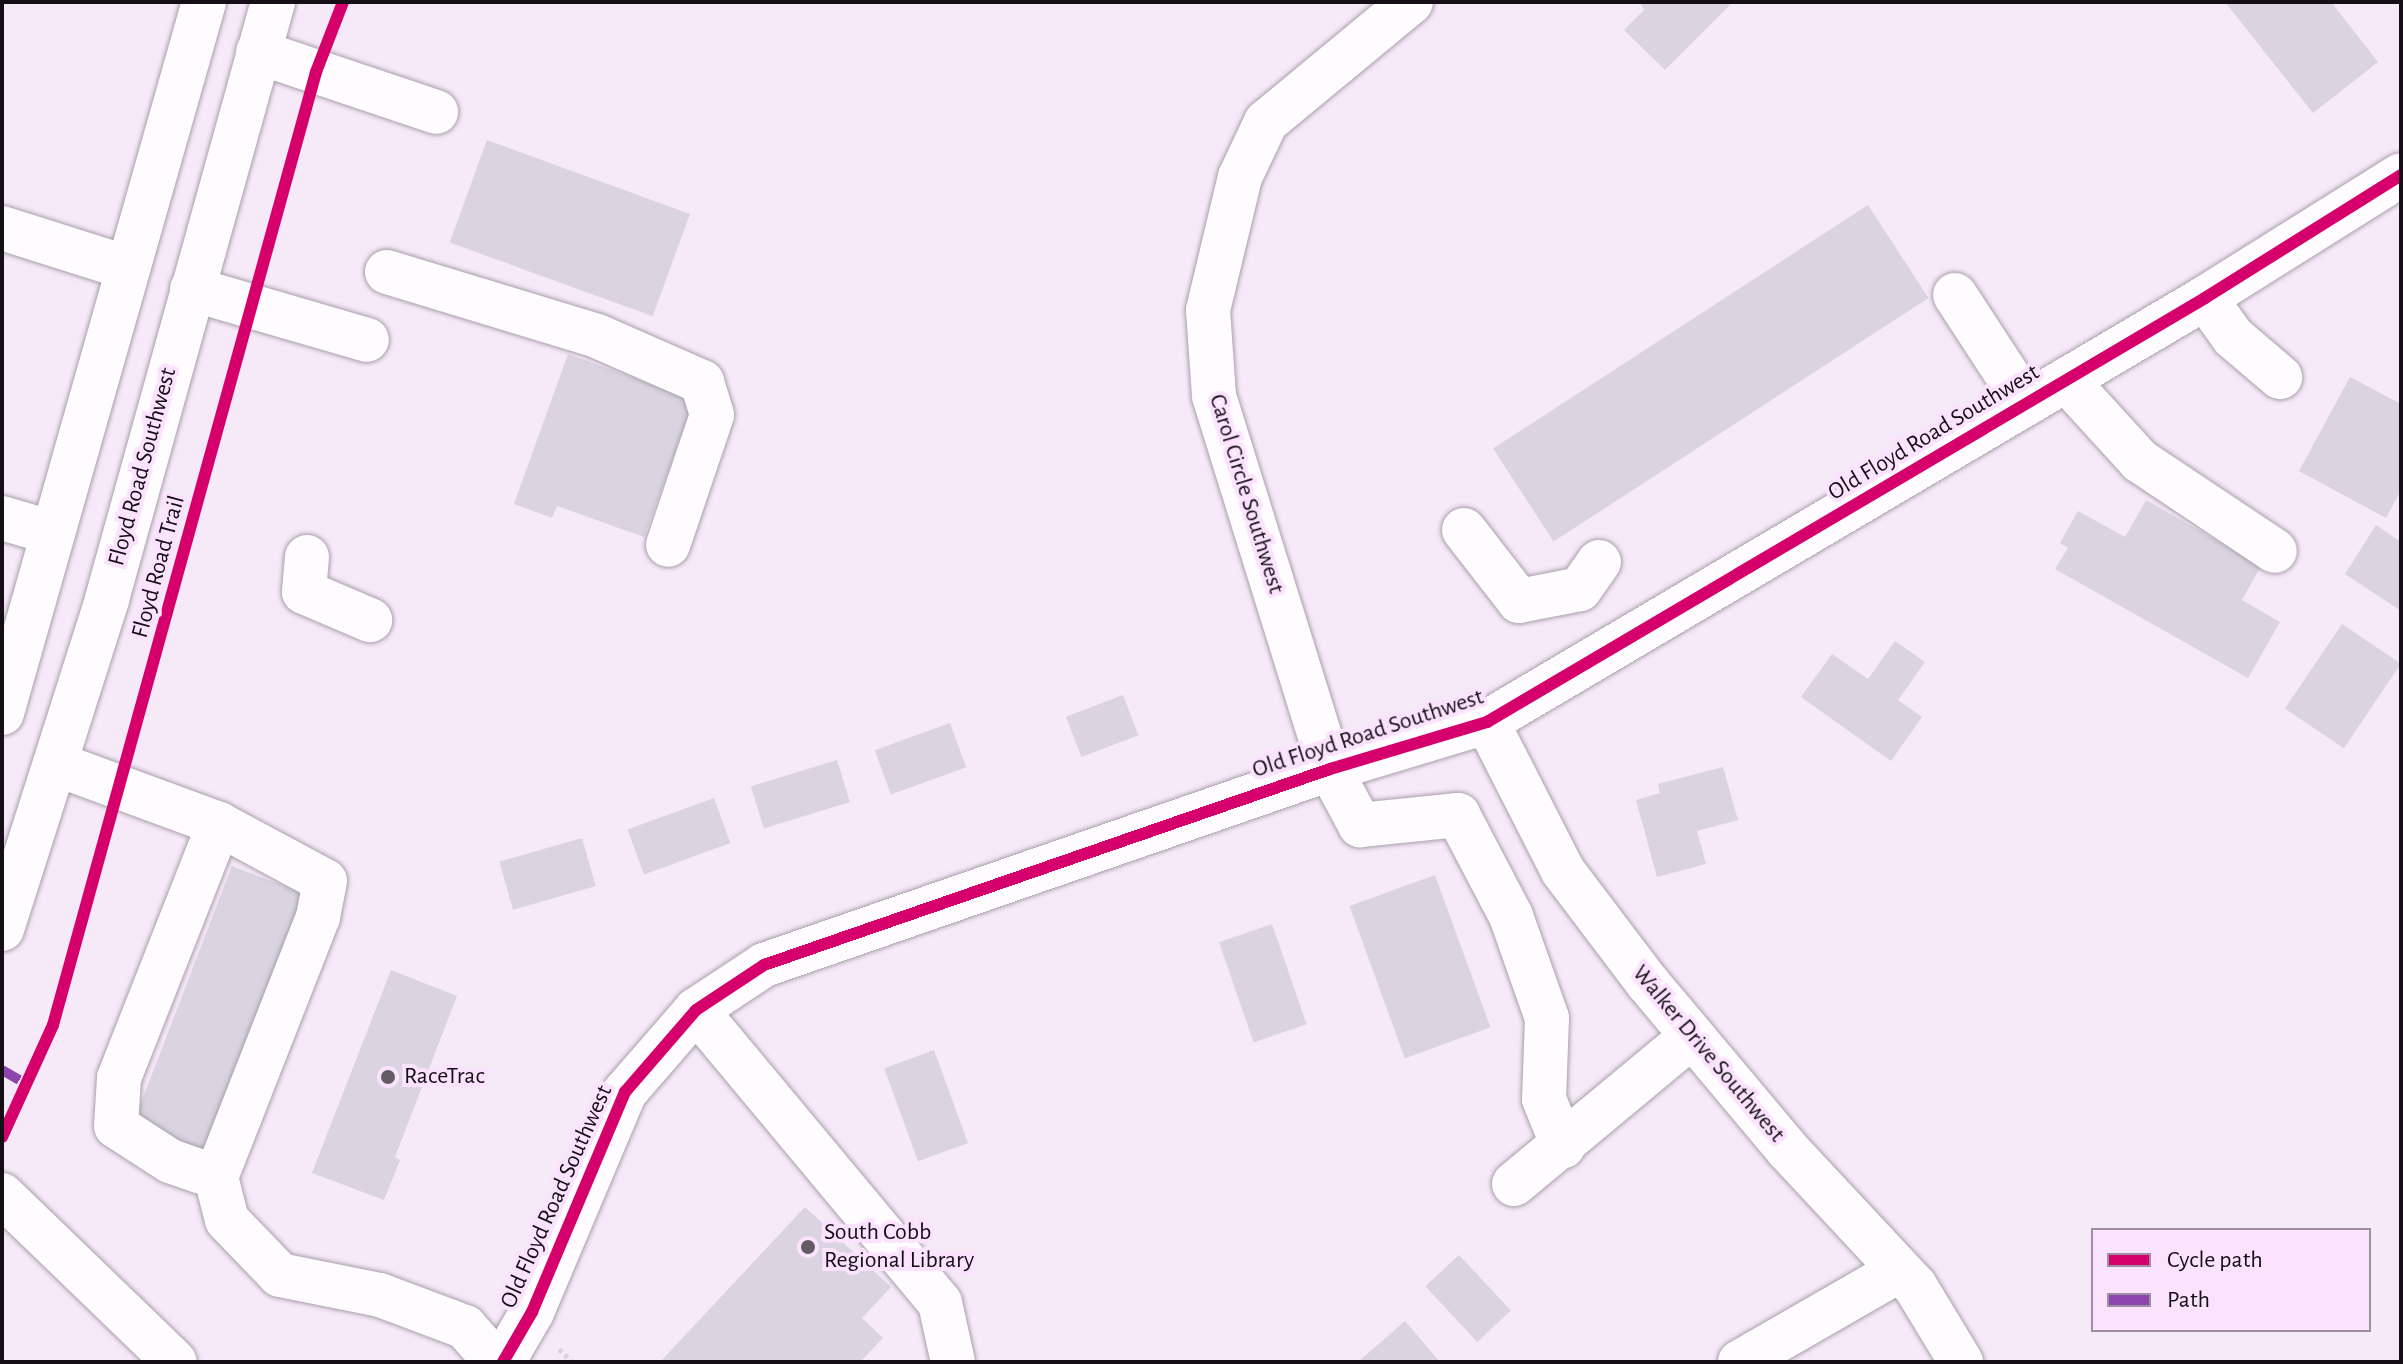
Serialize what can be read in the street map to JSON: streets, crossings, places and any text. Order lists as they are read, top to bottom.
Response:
{
  "streets": {
    "street": [
      "Old Floyd Road Southwest",
      "Floyd Road Southwest",
      "Carol Circle Southwest",
      "Walker Drive Southwest"
    ],
    "cycle path": ["Floyd Road Trail"]
  },
  "crossings": [
    ["Old Floyd Road Southwest", "Carol Circle Southwest"],
    ["Old Floyd Road Southwest", "Walker Drive Southwest"]
  ],
  "places": ["RaceTrac", "South Cobb Regional Library"],
  "legend": ["Cycle path", "Path"]
}
